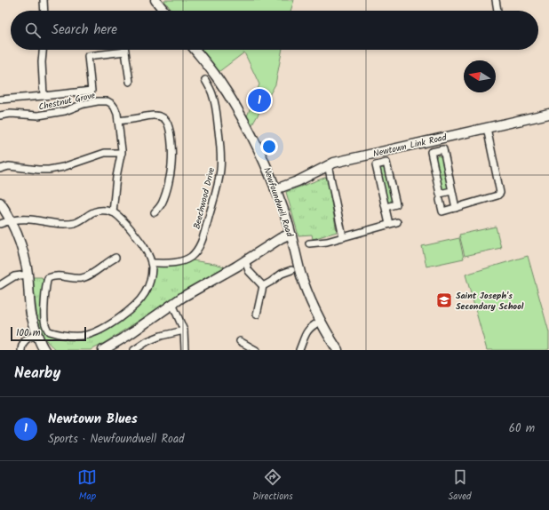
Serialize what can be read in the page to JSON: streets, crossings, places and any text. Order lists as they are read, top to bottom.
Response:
{
  "streets": {
    "street": [
      "Chestnut Grove",
      "Newtown Link Road",
      "Beechwood Drive",
      "Newfoundwell Road"
    ]
  },
  "crossings": [
    ["Newtown Link Road", "Newfoundwell Road"]
  ],
  "places": {
    "school or university": ["Saint Joseph's Secondary School"]
  },
  "scale_bar": "100 m",
  "north": "left",
  "page": {
    "search": "Search here",
    "pins": "1",
    "scale": "100 m",
    "heading": "Nearby",
    "list": [
      {
        "mark": "1",
        "name": "Newtown Blues",
        "note": "Sports · Newfoundwell Road",
        "value": "60 m"
      }
    ],
    "nav": ["Map", "Directions", "Saved"]
  }
}
